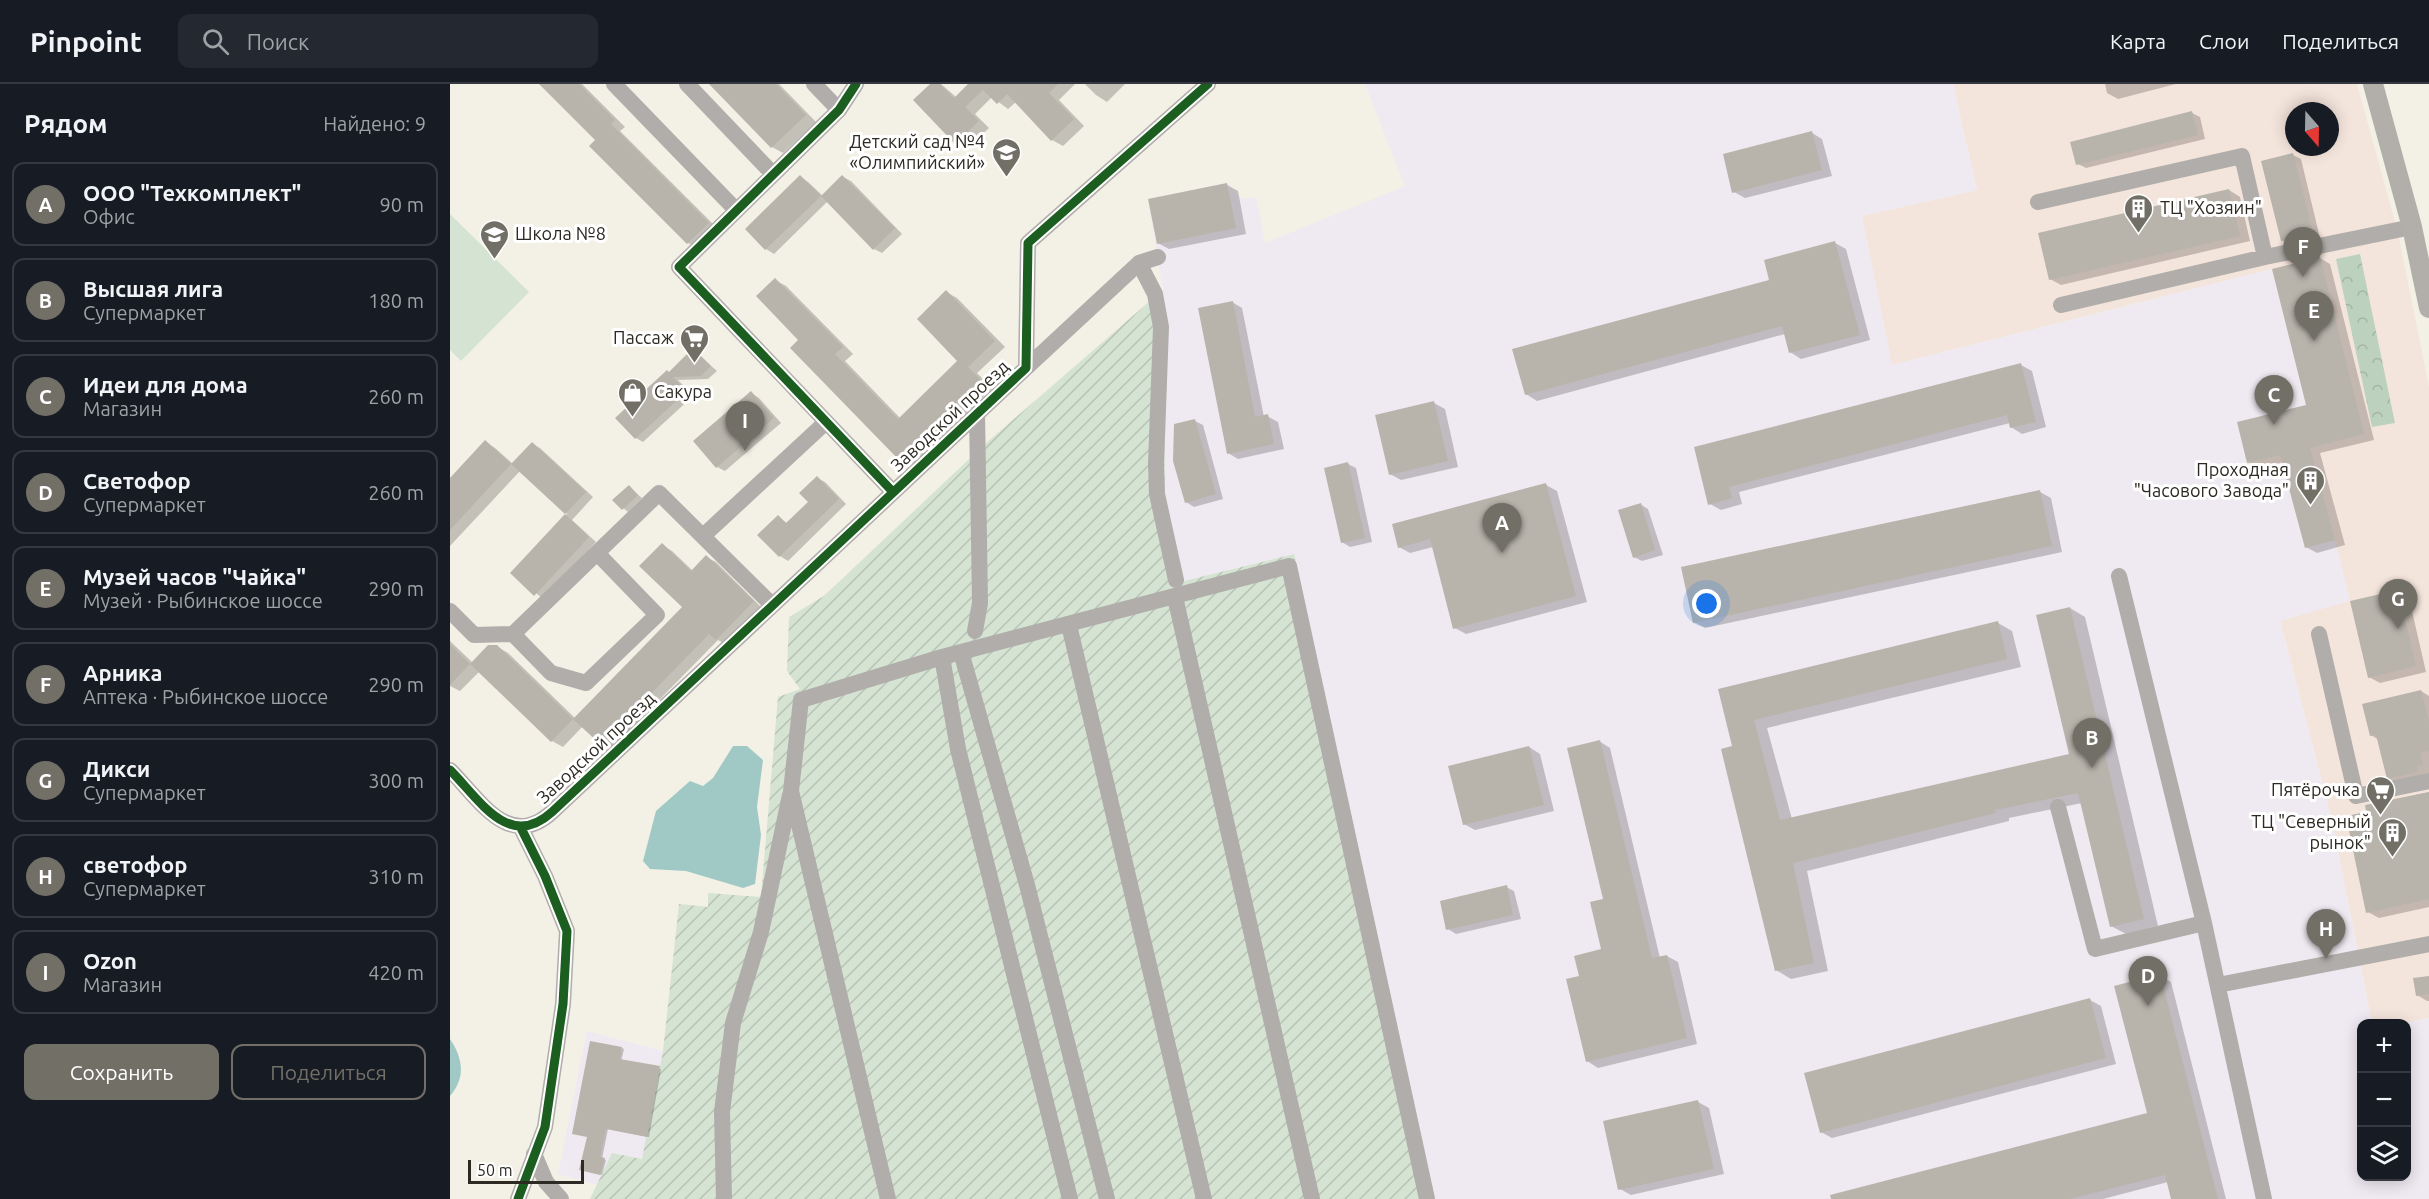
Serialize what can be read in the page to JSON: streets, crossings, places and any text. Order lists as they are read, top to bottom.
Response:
{
  "streets": {
    "street": ["Заводской проезд"]
  },
  "places": {
    "school or university": ["Детский сад №4 «Олимпийский»", "Школа №8"],
    "building": ["ТЦ \"Хозяин\"", "Проходная \"Часового 3авода\"", "ТЦ \"Северный рынок\""],
    "supermarket": ["Пассаж", "Пятёрочка"],
    "shop": ["Сакура"]
  },
  "scale_bar": "50 m",
  "north": "bottom",
  "page": {
    "header": "Pinpoint",
    "search": "Поиск",
    "nav": ["Карта", "Слои", "Поделиться"],
    "heading": ["Рядом", "Найдено: 9"],
    "list": [
      {
        "mark": "A",
        "name": "ООО \"Техкомплект\"",
        "note": "Офис",
        "value": "90 m"
      },
      {
        "mark": "B",
        "name": "Высшая лига",
        "note": "Супермаркет",
        "value": "180 m"
      },
      {
        "mark": "C",
        "name": "Идеи для дома",
        "note": "Магазин",
        "value": "260 m"
      },
      {
        "mark": "D",
        "name": "Светофор",
        "note": "Супермаркет",
        "value": "260 m"
      },
      {
        "mark": "E",
        "name": "Музей часов \"Чайка\"",
        "note": "Музей · Рыбинское шоссе",
        "value": "290 m"
      },
      {
        "mark": "F",
        "name": "Арника",
        "note": "Аптека · Рыбинское шоссе",
        "value": "290 m"
      },
      {
        "mark": "G",
        "name": "Дикси",
        "note": "Супермаркет",
        "value": "300 m"
      },
      {
        "mark": "H",
        "name": "светофор",
        "note": "Супермаркет",
        "value": "310 m"
      },
      {
        "mark": "I",
        "name": "Ozon",
        "note": "Магазин",
        "value": "420 m"
      }
    ],
    "pins": [
      "F",
      "E",
      "C",
      "I",
      "A",
      "G",
      "B",
      "H",
      "D"
    ],
    "map_buttons": ["+", "−"],
    "buttons": ["Сохранить", "Поделиться"],
    "scale": "50 m"
  }
}
